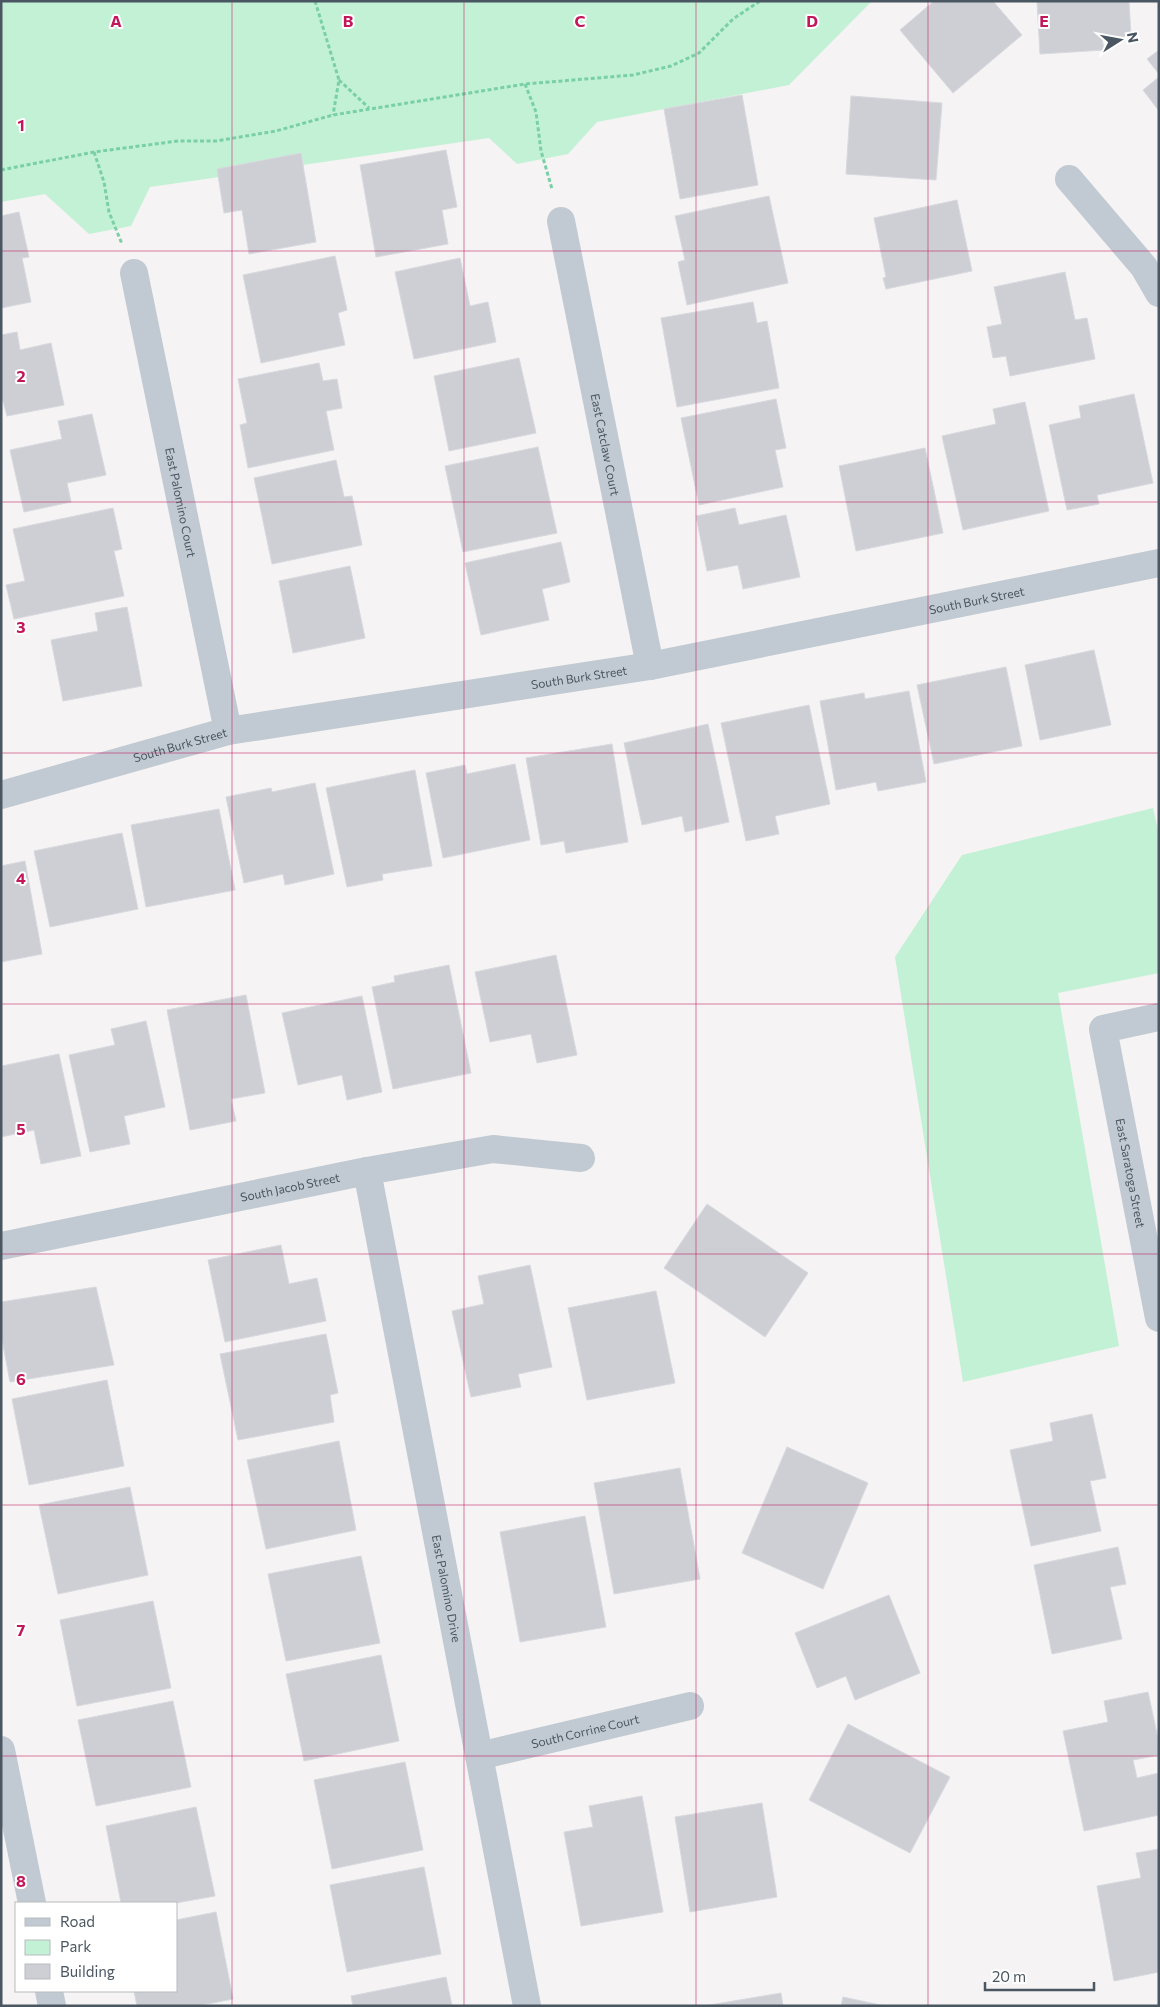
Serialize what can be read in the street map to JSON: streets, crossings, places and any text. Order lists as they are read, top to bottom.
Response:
{
  "streets": {
    "street": [
      "East Catclaw Court",
      "East Palomino Court",
      "South Burk Street",
      "East Saratoga Street",
      "South Jacob Street",
      "East Palomino Drive",
      "South Corrine Court"
    ]
  },
  "crossings": [
    ["East Catclaw Court", "South Burk Street"],
    ["East Palomino Court", "South Burk Street"],
    ["South Jacob Street", "East Palomino Drive"],
    ["East Palomino Drive", "South Corrine Court"]
  ],
  "legend": ["Road", "Park", "Building"],
  "scale_bar": "20 m",
  "north": "right",
  "grid": {
    "columns": [
      "A",
      "B",
      "C",
      "D",
      "E"
    ],
    "rows": [
      "1",
      "2",
      "3",
      "4",
      "5",
      "6",
      "7",
      "8"
    ]
  }
}
